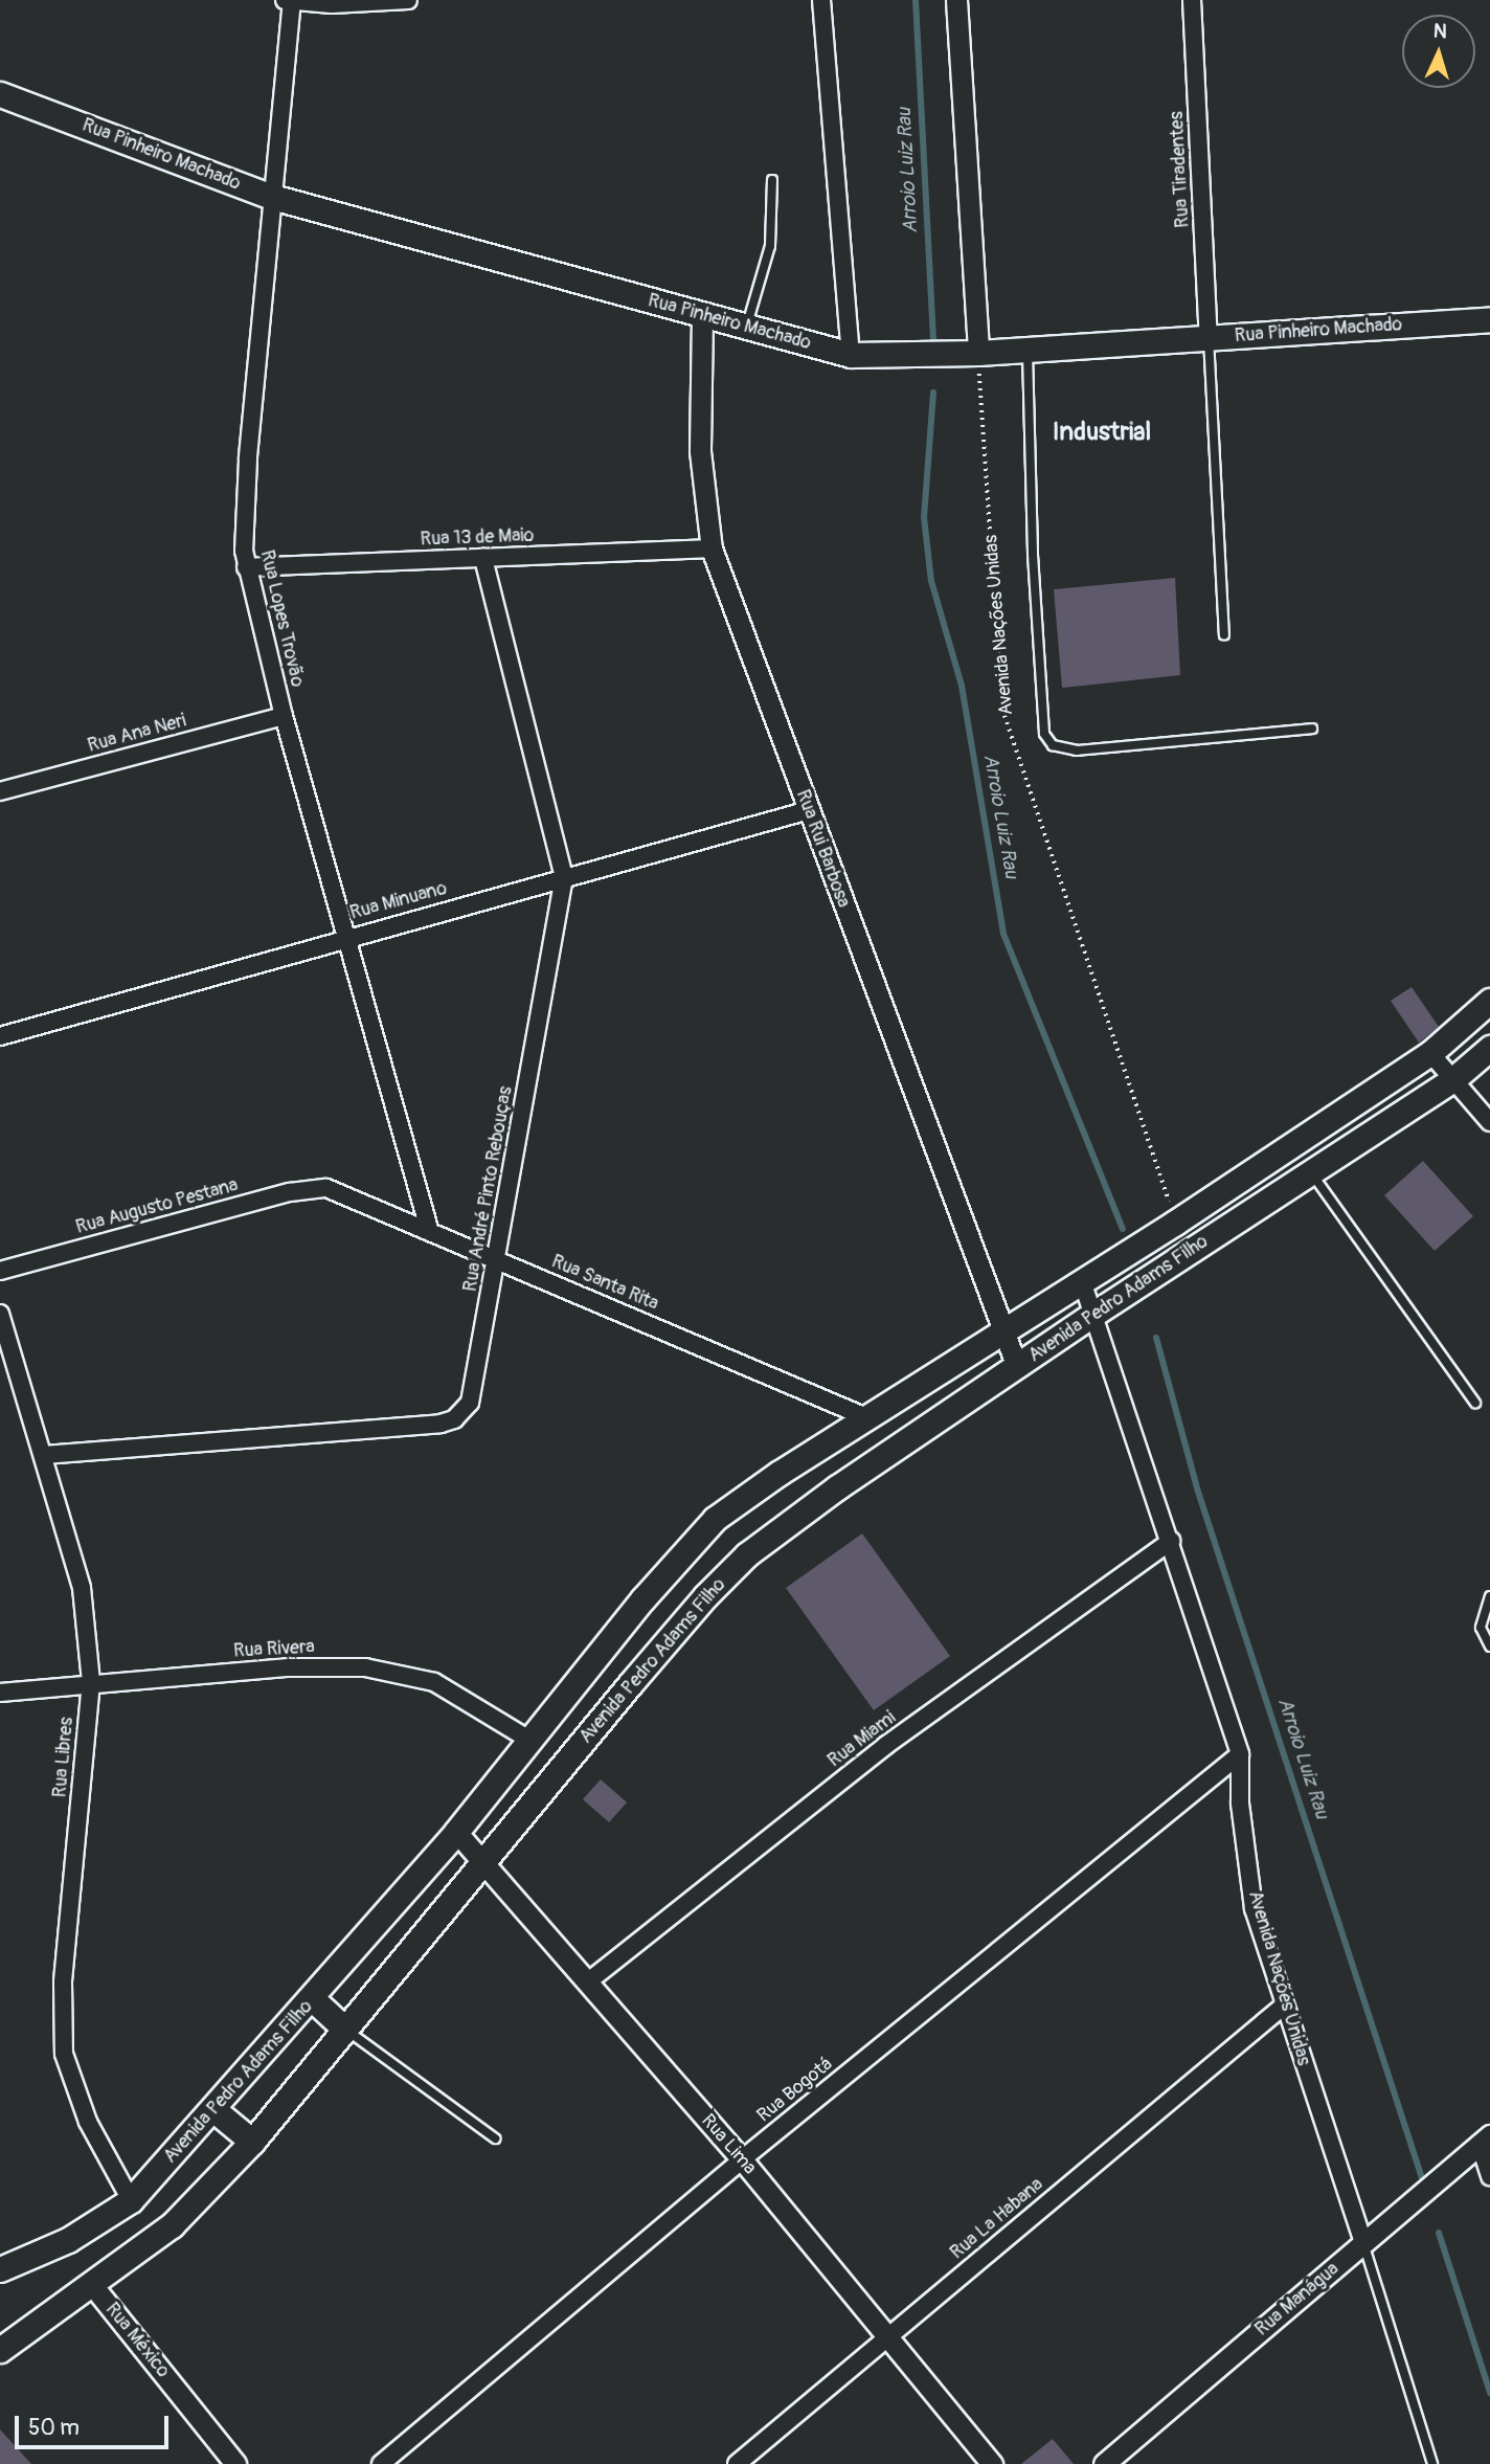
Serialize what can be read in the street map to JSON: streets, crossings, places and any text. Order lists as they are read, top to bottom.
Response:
{
  "streets": {
    "main road": ["Rua Pinheiro Machado", "Avenida Pedro Adams Filho"],
    "street": [
      "Rua Tiradentes",
      "Rua 13 de Maio",
      "Rua Lopes Trovão",
      "Avenida Nações Unidas",
      "Rua Ana Neri",
      "Rua Rui Barbosa",
      "Rua Minuano",
      "Rua André Pinto Rebouças",
      "Rua Augusto Pestana",
      "Rua Santa Rita",
      "Rua Rivera",
      "Rua Miami",
      "Rua Libres",
      "Rua Bogotá",
      "Rua Lima",
      "Rua La Habana",
      "Rua Manágua",
      "Rua México"
    ]
  },
  "crossings": [
    ["Rua Pinheiro Machado", "Rua Tiradentes"],
    ["Rua Pinheiro Machado", "Rua Lopes Trovão"],
    ["Rua Pinheiro Machado", "Avenida Nações Unidas"],
    ["Rua Pinheiro Machado", "Rua Rui Barbosa"],
    ["Rua 13 de Maio", "Rua Lopes Trovão"],
    ["Rua 13 de Maio", "Rua Rui Barbosa"],
    ["Rua 13 de Maio", "Rua André Pinto Rebouças"],
    ["Rua Lopes Trovão", "Rua Ana Neri"],
    ["Rua Lopes Trovão", "Rua Minuano"],
    ["Rua Lopes Trovão", "Rua Santa Rita"],
    ["Avenida Nações Unidas", "Avenida Pedro Adams Filho"],
    ["Avenida Nações Unidas", "Rua Miami"],
    ["Avenida Nações Unidas", "Rua Bogotá"],
    ["Avenida Nações Unidas", "Rua La Habana"],
    ["Avenida Nações Unidas", "Rua Manágua"],
    ["Rua Rui Barbosa", "Rua Minuano"],
    ["Rua Rui Barbosa", "Avenida Pedro Adams Filho"],
    ["Rua Minuano", "Rua André Pinto Rebouças"],
    ["Rua André Pinto Rebouças", "Rua Santa Rita"],
    ["Rua André Pinto Rebouças", "Rua Libres"],
    ["Rua Augusto Pestana", "Rua Santa Rita"],
    ["Rua Santa Rita", "Avenida Pedro Adams Filho"],
    ["Avenida Pedro Adams Filho", "Rua Rivera"],
    ["Avenida Pedro Adams Filho", "Rua Libres"],
    ["Avenida Pedro Adams Filho", "Rua Lima"],
    ["Avenida Pedro Adams Filho", "Rua México"],
    ["Rua Rivera", "Rua Libres"],
    ["Rua Miami", "Rua Lima"],
    ["Rua Bogotá", "Rua Lima"],
    ["Rua Lima", "Rua La Habana"]
  ],
  "districts": ["Industrial"],
  "water": ["Arroio Luiz Rau"],
  "scale_bar": "50 m",
  "north": "top"
}
